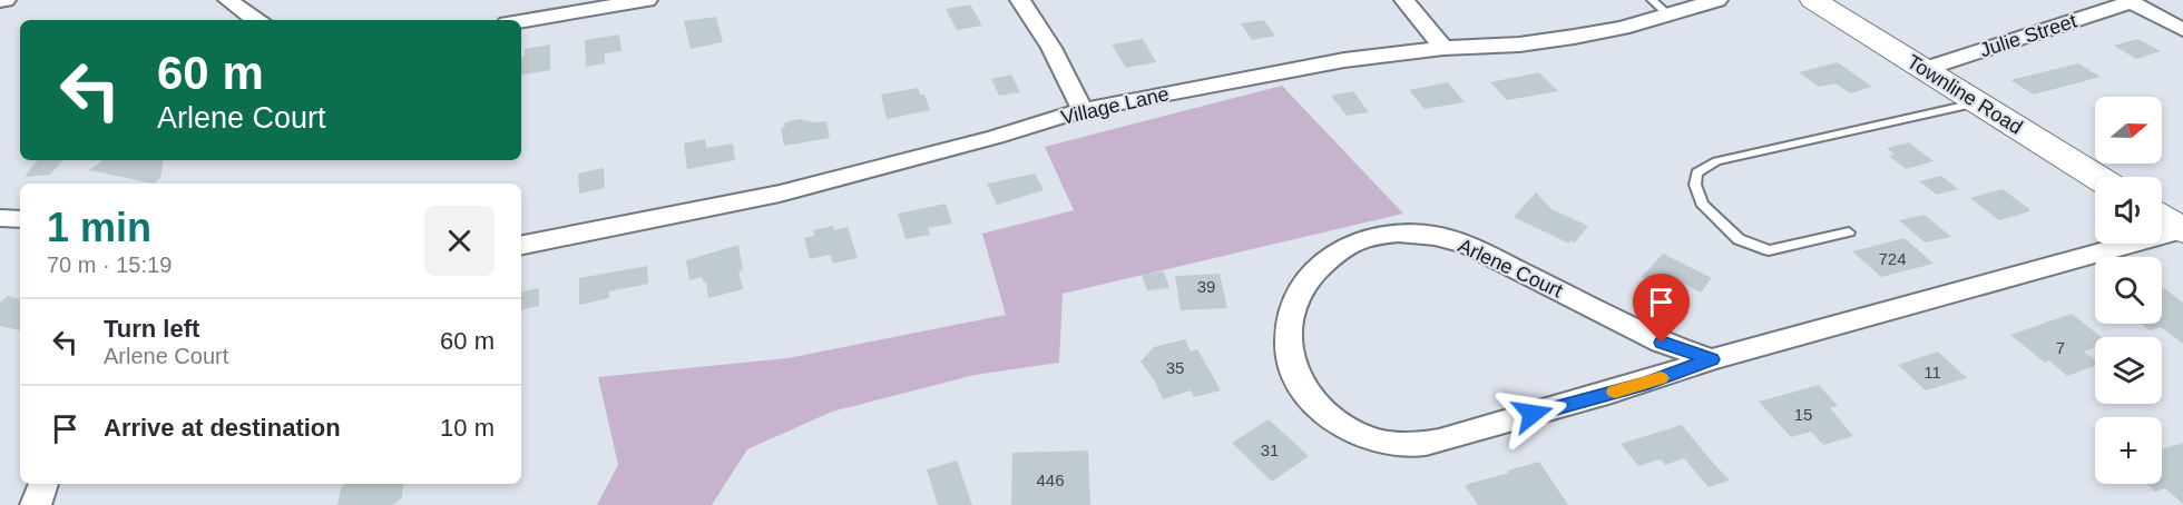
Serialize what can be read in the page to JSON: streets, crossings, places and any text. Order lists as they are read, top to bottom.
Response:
{
  "streets": {
    "street": [
      "Julie Street",
      "Townline Road",
      "Village Lane",
      "Arlene Court"
    ]
  },
  "crossings": [
    ["Julie Street", "Townline Road"]
  ],
  "house_numbers": [
    "724",
    "39",
    "7",
    "35",
    "11",
    "15",
    "31",
    "446"
  ],
  "north": "right",
  "page": {
    "turn": ["60 m", "Arlene Court"],
    "map_buttons": "+",
    "heading": ["1 min", "70 m · 15:19"],
    "list": [
      {
        "name": "Turn left",
        "note": "Arlene Court",
        "value": "60 m"
      },
      {
        "name": "Arrive at destination",
        "value": "10 m"
      }
    ]
  }
}
